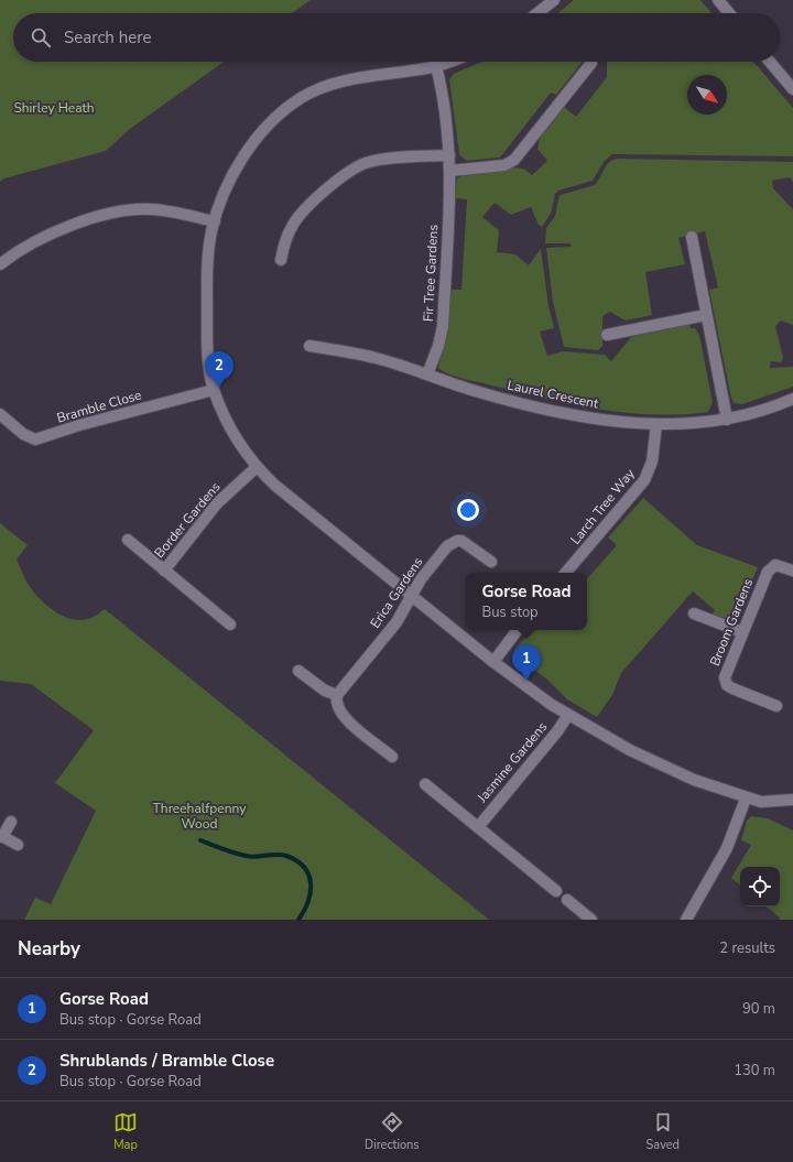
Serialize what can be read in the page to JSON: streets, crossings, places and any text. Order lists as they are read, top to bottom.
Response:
{
  "streets": {
    "street": [
      "Fir Tree Gardens",
      "Laurel Crescent",
      "Bramble Close",
      "Larch Tree Way",
      "Border Gardens",
      "Erica Gardens",
      "Broom Gardens",
      "Jasmine Gardens"
    ]
  },
  "crossings": [
    ["Fir Tree Gardens", "Laurel Crescent"],
    ["Laurel Crescent", "Larch Tree Way"]
  ],
  "parks": ["Shirley Heath", "Threehalfpenny Wood"],
  "north": "bottom right",
  "page": {
    "search": "Search here",
    "pins": ["2", "1"],
    "popup": ["Gorse Road", "Bus stop"],
    "heading": ["Nearby", "2 results"],
    "list": [
      {
        "mark": "1",
        "name": "Gorse Road",
        "note": "Bus stop · Gorse Road",
        "value": "90 m"
      },
      {
        "mark": "2",
        "name": "Shrublands / Bramble Close",
        "note": "Bus stop · Gorse Road",
        "value": "130 m"
      }
    ],
    "nav": ["Map", "Directions", "Saved"]
  }
}
